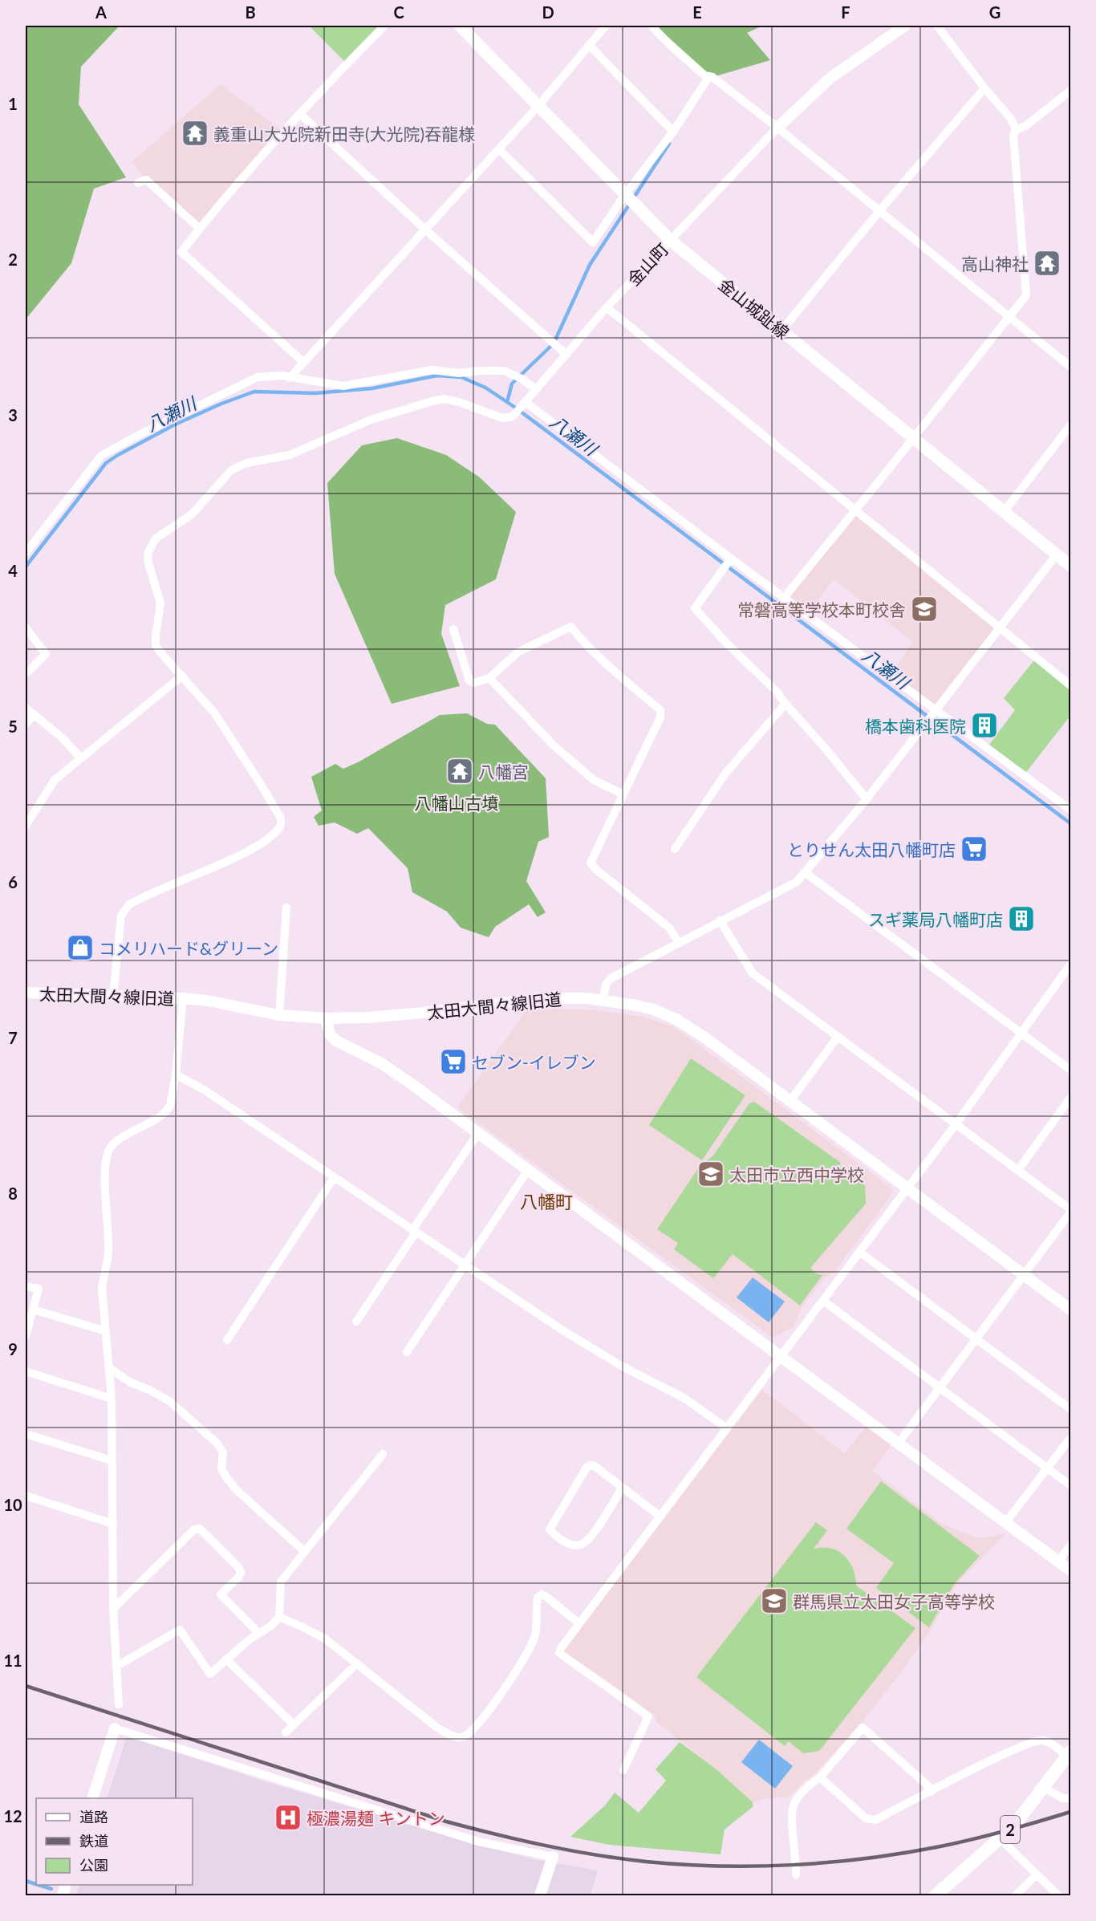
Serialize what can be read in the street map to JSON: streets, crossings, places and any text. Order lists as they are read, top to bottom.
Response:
{
  "streets": {
    "main road": ["金山城趾線", "2"],
    "street": ["金山町", "太田大間々線旧道"]
  },
  "crossings": [
    ["金山町", "金山城趾線"]
  ],
  "districts": ["八幡町"],
  "water": ["八瀬川"],
  "parks": ["八幡山古墳"],
  "places": {
    "temple": ["義重山大光院新田寺(大光院)吞龍様", "高山神社", "八幡宮"],
    "school or university": ["常磐高等学校本町校舎", "太田市立西中学校", "群馬県立太田女子高等学校"],
    "building": ["橋本歯科医院", "スギ薬局八幡町店"],
    "supermarket": ["とりせん太田八幡町店", "セブン-イレブン"],
    "shop": ["コメリハード&グリーン"],
    "hospital": ["極濃湯麺 キントン"]
  },
  "legend": ["道路", "鉄道", "公園"],
  "grid": {
    "columns": [
      "A",
      "B",
      "C",
      "D",
      "E",
      "F",
      "G"
    ],
    "rows": [
      "1",
      "2",
      "3",
      "4",
      "5",
      "6",
      "7",
      "8",
      "9",
      "10",
      "11",
      "12"
    ]
  }
}
